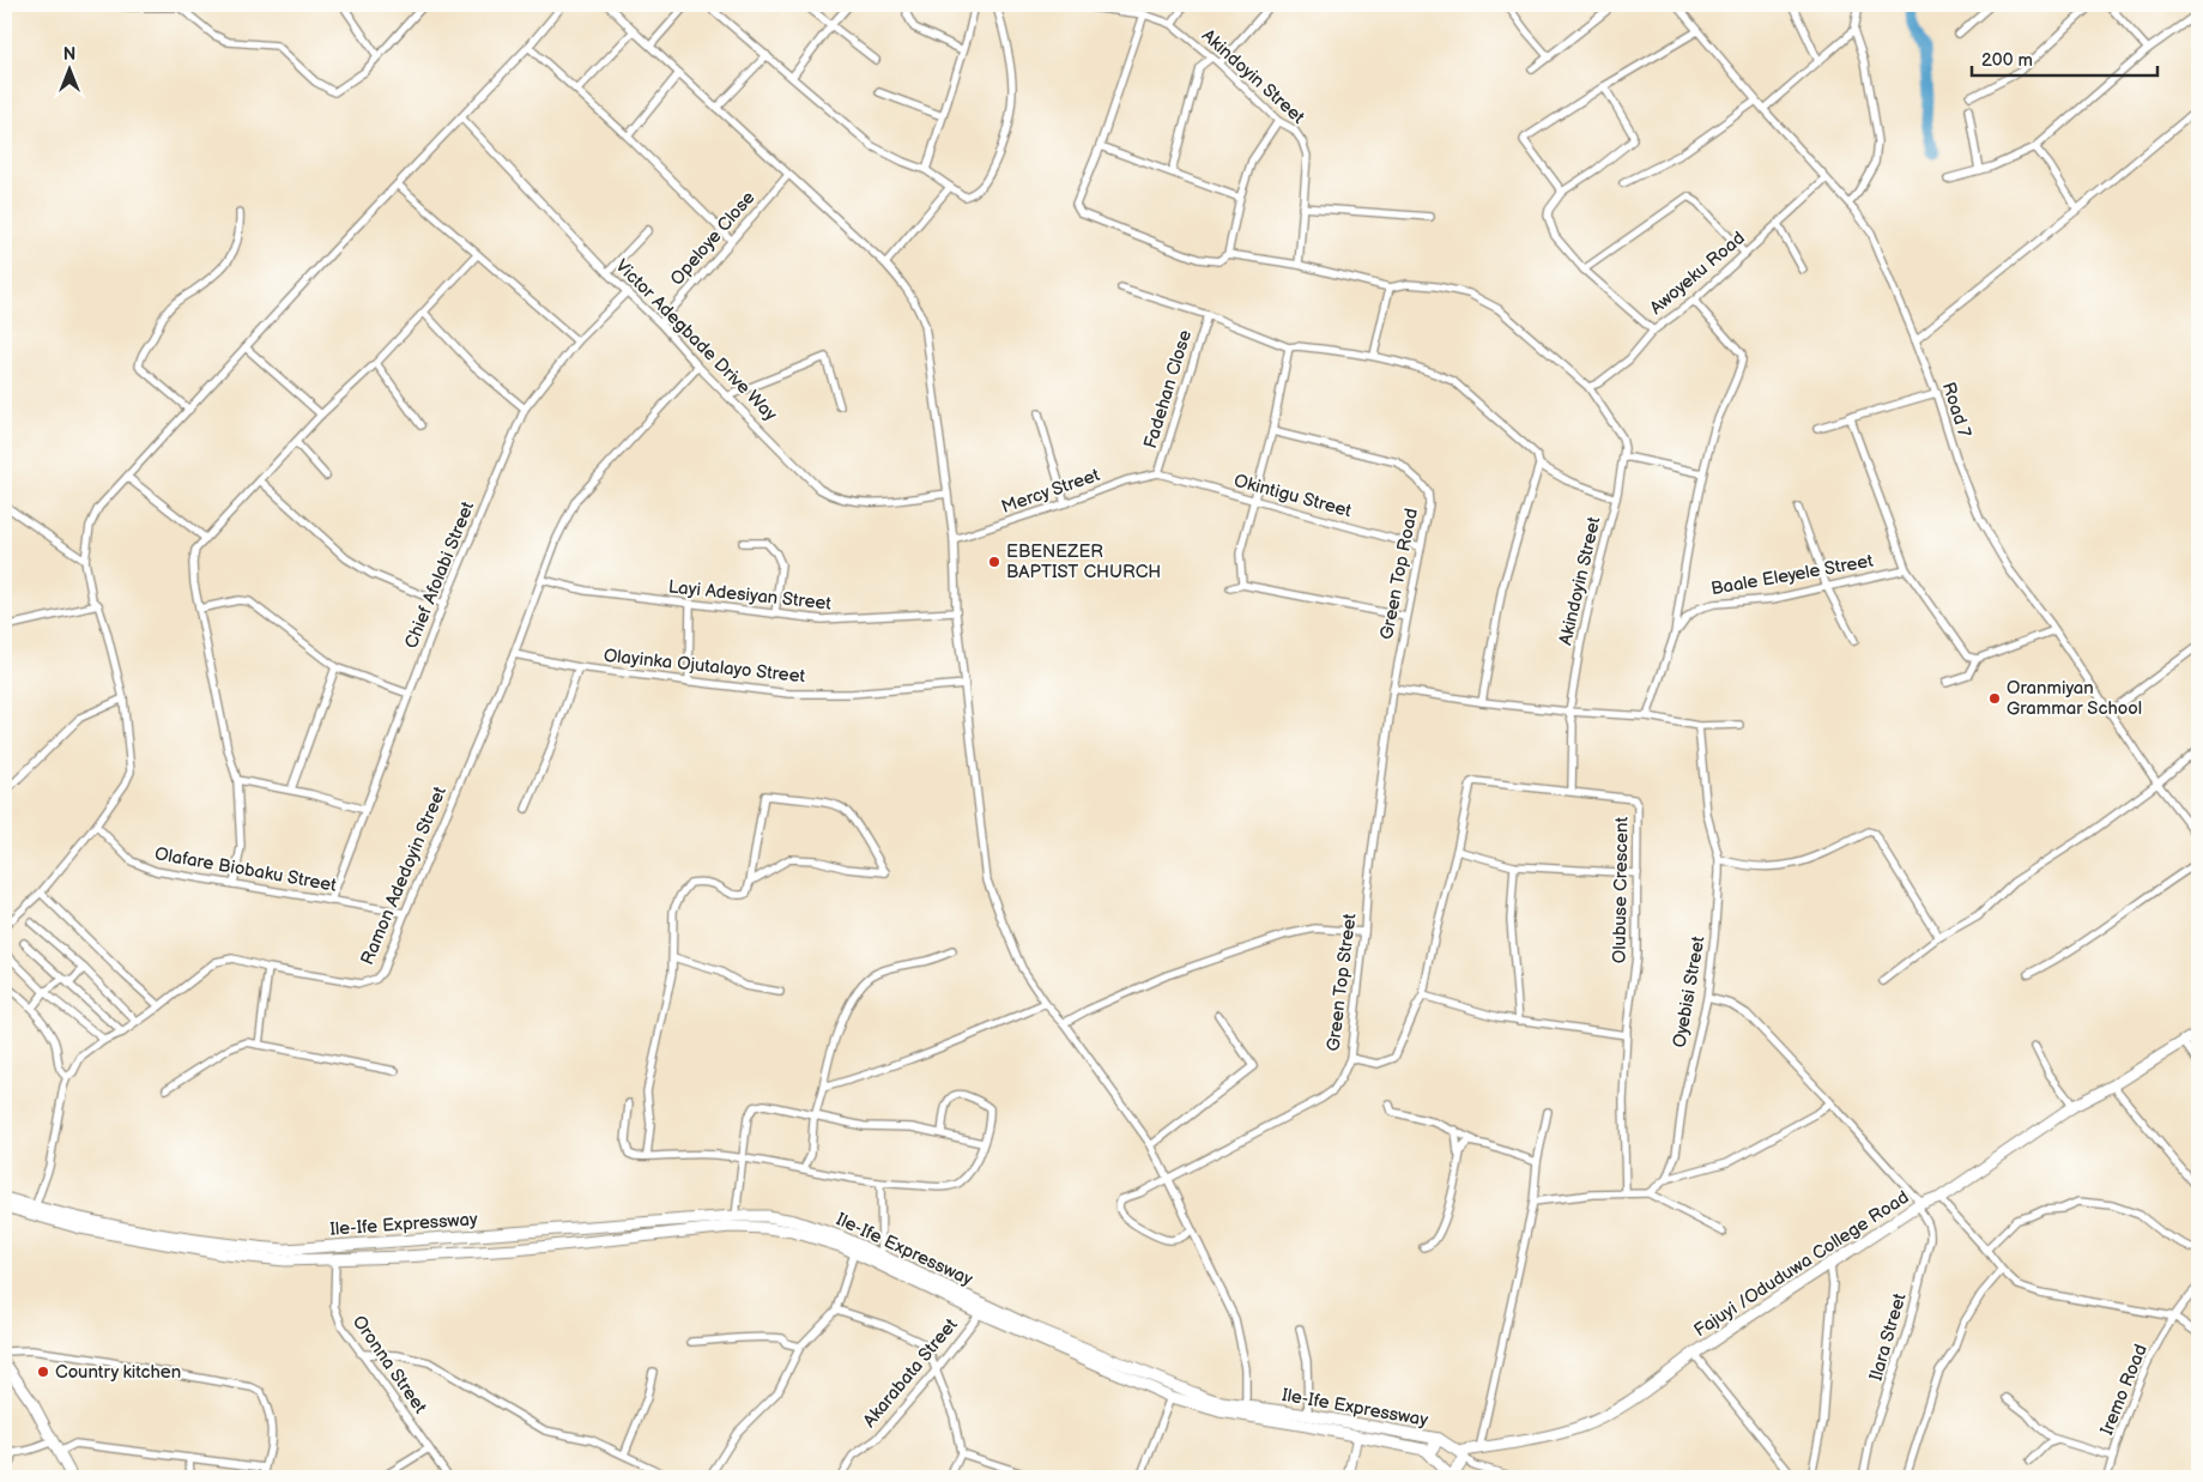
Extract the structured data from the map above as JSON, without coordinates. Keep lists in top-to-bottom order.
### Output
{
  "streets": {
    "main road": ["Ile-Ife Expressway", "Fajuyi /Oduduwa College Road"],
    "street": [
      "Akindoyin Street",
      "Opeloye Close",
      "Awoyeku Road",
      "Victor Adegbade Drive Way",
      "Fadehan Close",
      "Road 7",
      "Mercy Street",
      "Okintigu Street",
      "Green Top Road",
      "Chief Afolabi Street",
      "Baale Eleyele Street",
      "Layi Adesiyan Street",
      "Olayinka Ojutalayo Street",
      "Olafare Biobaku Street",
      "Ramon Adedoyin Street",
      "Olubuse Crescent",
      "Green Top Street",
      "Oyebisi Street",
      "Ilara Street",
      "Oronna Street",
      "Akarabata Street",
      "Iremo Road"
    ]
  },
  "crossings": [
    ["Akindoyin Street", "Awoyeku Road"],
    ["Akindoyin Street", "Olubuse Crescent"],
    ["Opeloye Close", "Victor Adegbade Drive Way"],
    ["Awoyeku Road", "Road 7"],
    ["Victor Adegbade Drive Way", "Chief Afolabi Street"],
    ["Victor Adegbade Drive Way", "Ramon Adedoyin Street"],
    ["Fadehan Close", "Mercy Street"],
    ["Fadehan Close", "Okintigu Street"],
    ["Mercy Street", "Okintigu Street"],
    ["Okintigu Street", "Green Top Road"],
    ["Green Top Road", "Green Top Street"],
    ["Chief Afolabi Street", "Olafare Biobaku Street"],
    ["Layi Adesiyan Street", "Ramon Adedoyin Street"],
    ["Olayinka Ojutalayo Street", "Ramon Adedoyin Street"],
    ["Olafare Biobaku Street", "Ramon Adedoyin Street"],
    ["Ramon Adedoyin Street", "Ile-Ife Expressway"],
    ["Olubuse Crescent", "Green Top Street"],
    ["Oyebisi Street", "Ilara Street"],
    ["Ile-Ife Expressway", "Oronna Street"],
    ["Ile-Ife Expressway", "Akarabata Street"],
    ["Fajuyi /Oduduwa College Road", "Ilara Street"]
  ],
  "places": ["EBENEZER BAPTIST CHURCH", "Oranmiyan Grammar School", "Country kitchen"],
  "scale_bar": "200 m",
  "north": "top"
}
